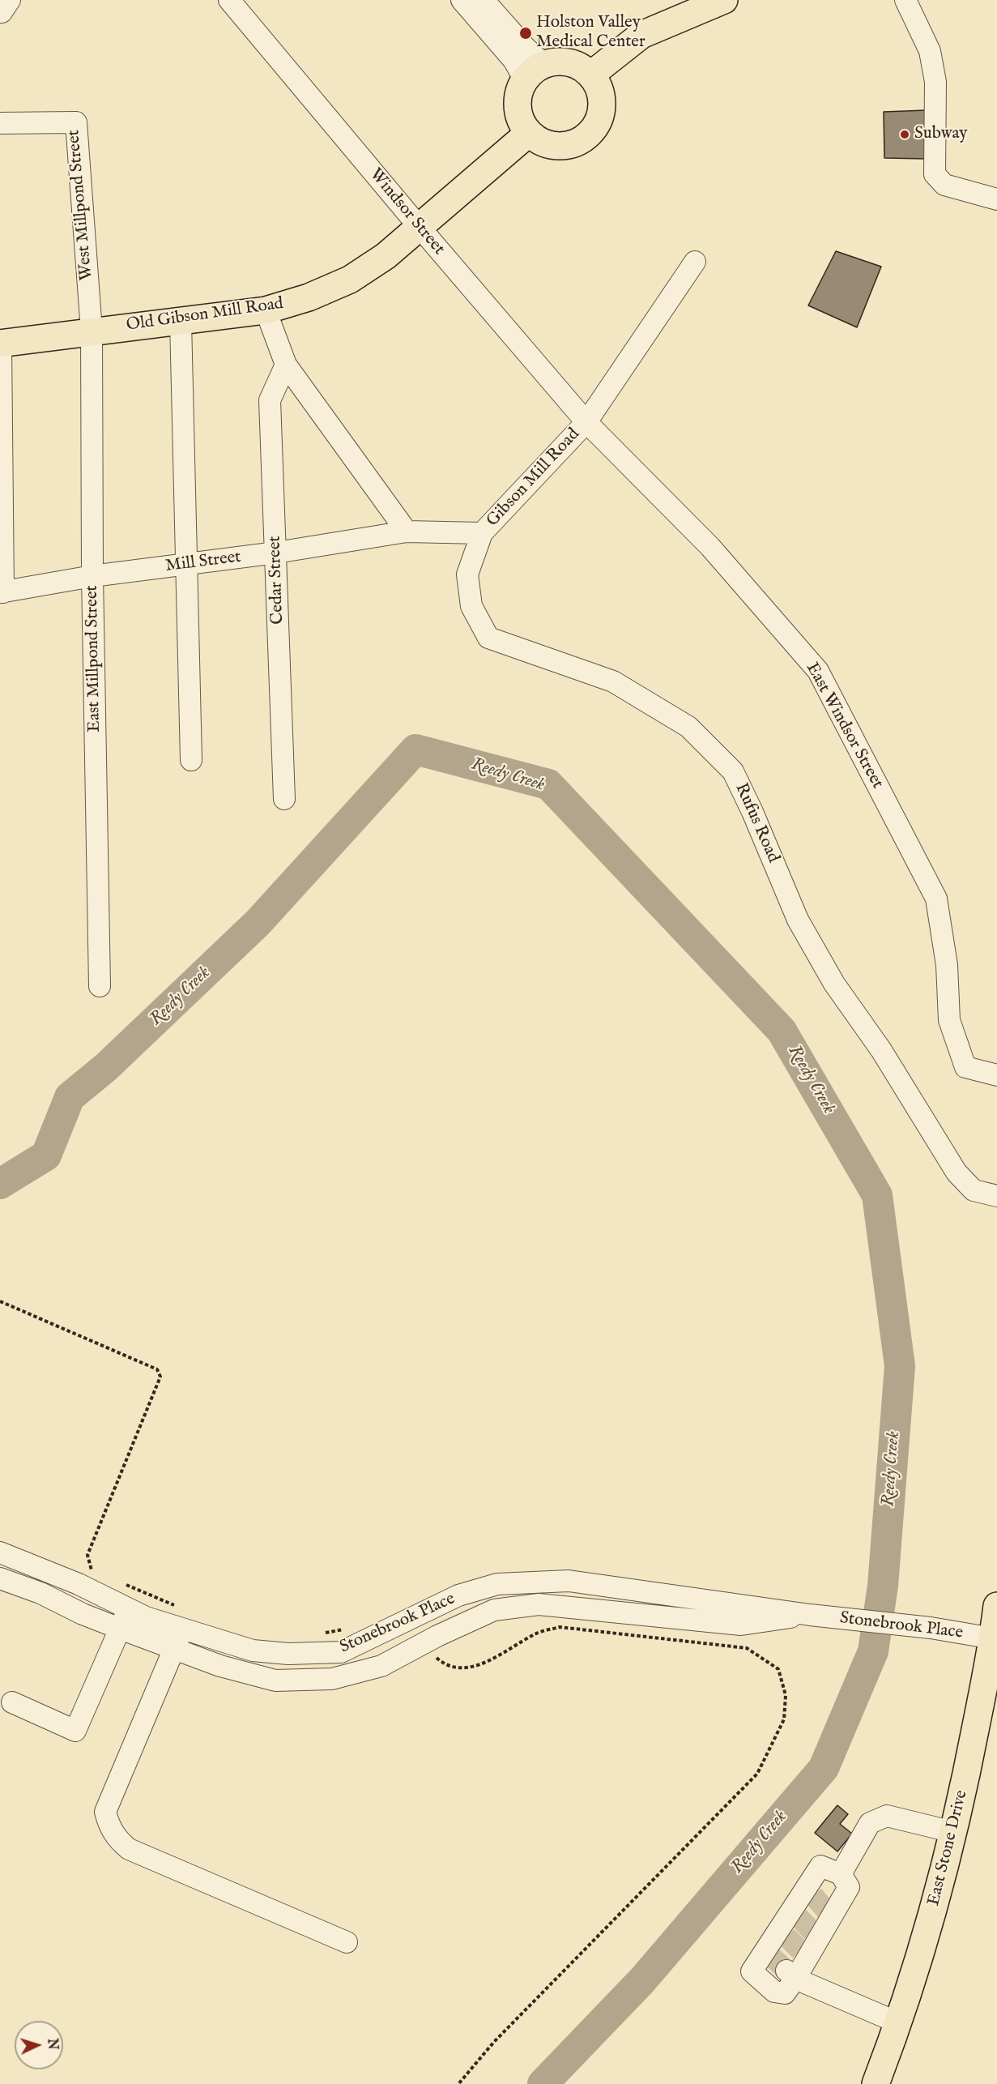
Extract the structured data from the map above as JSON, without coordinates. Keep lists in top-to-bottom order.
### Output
{
  "streets": {
    "main road": ["Old Gibson Mill Road", "East Stone Drive"],
    "street": [
      "West Millpond Street",
      "Windsor Street",
      "Gibson Mill Road",
      "Mill Street",
      "Cedar Street",
      "East Millpond Street",
      "East Windsor Street",
      "Rufus Road",
      "Stonebrook Place"
    ]
  },
  "crossings": [
    ["West Millpond Street", "Old Gibson Mill Road"],
    ["West Millpond Street", "East Millpond Street"],
    ["Windsor Street", "Old Gibson Mill Road"],
    ["Windsor Street", "Gibson Mill Road"],
    ["Windsor Street", "East Windsor Street"],
    ["Old Gibson Mill Road", "East Millpond Street"],
    ["Gibson Mill Road", "Mill Street"],
    ["Gibson Mill Road", "East Windsor Street"],
    ["Gibson Mill Road", "Rufus Road"],
    ["Mill Street", "Cedar Street"],
    ["Mill Street", "East Millpond Street"],
    ["Stonebrook Place", "East Stone Drive"]
  ],
  "water": ["Reedy Creek"],
  "places": ["Holston Valley Medical Center", "Subway"],
  "north": "right"
}
